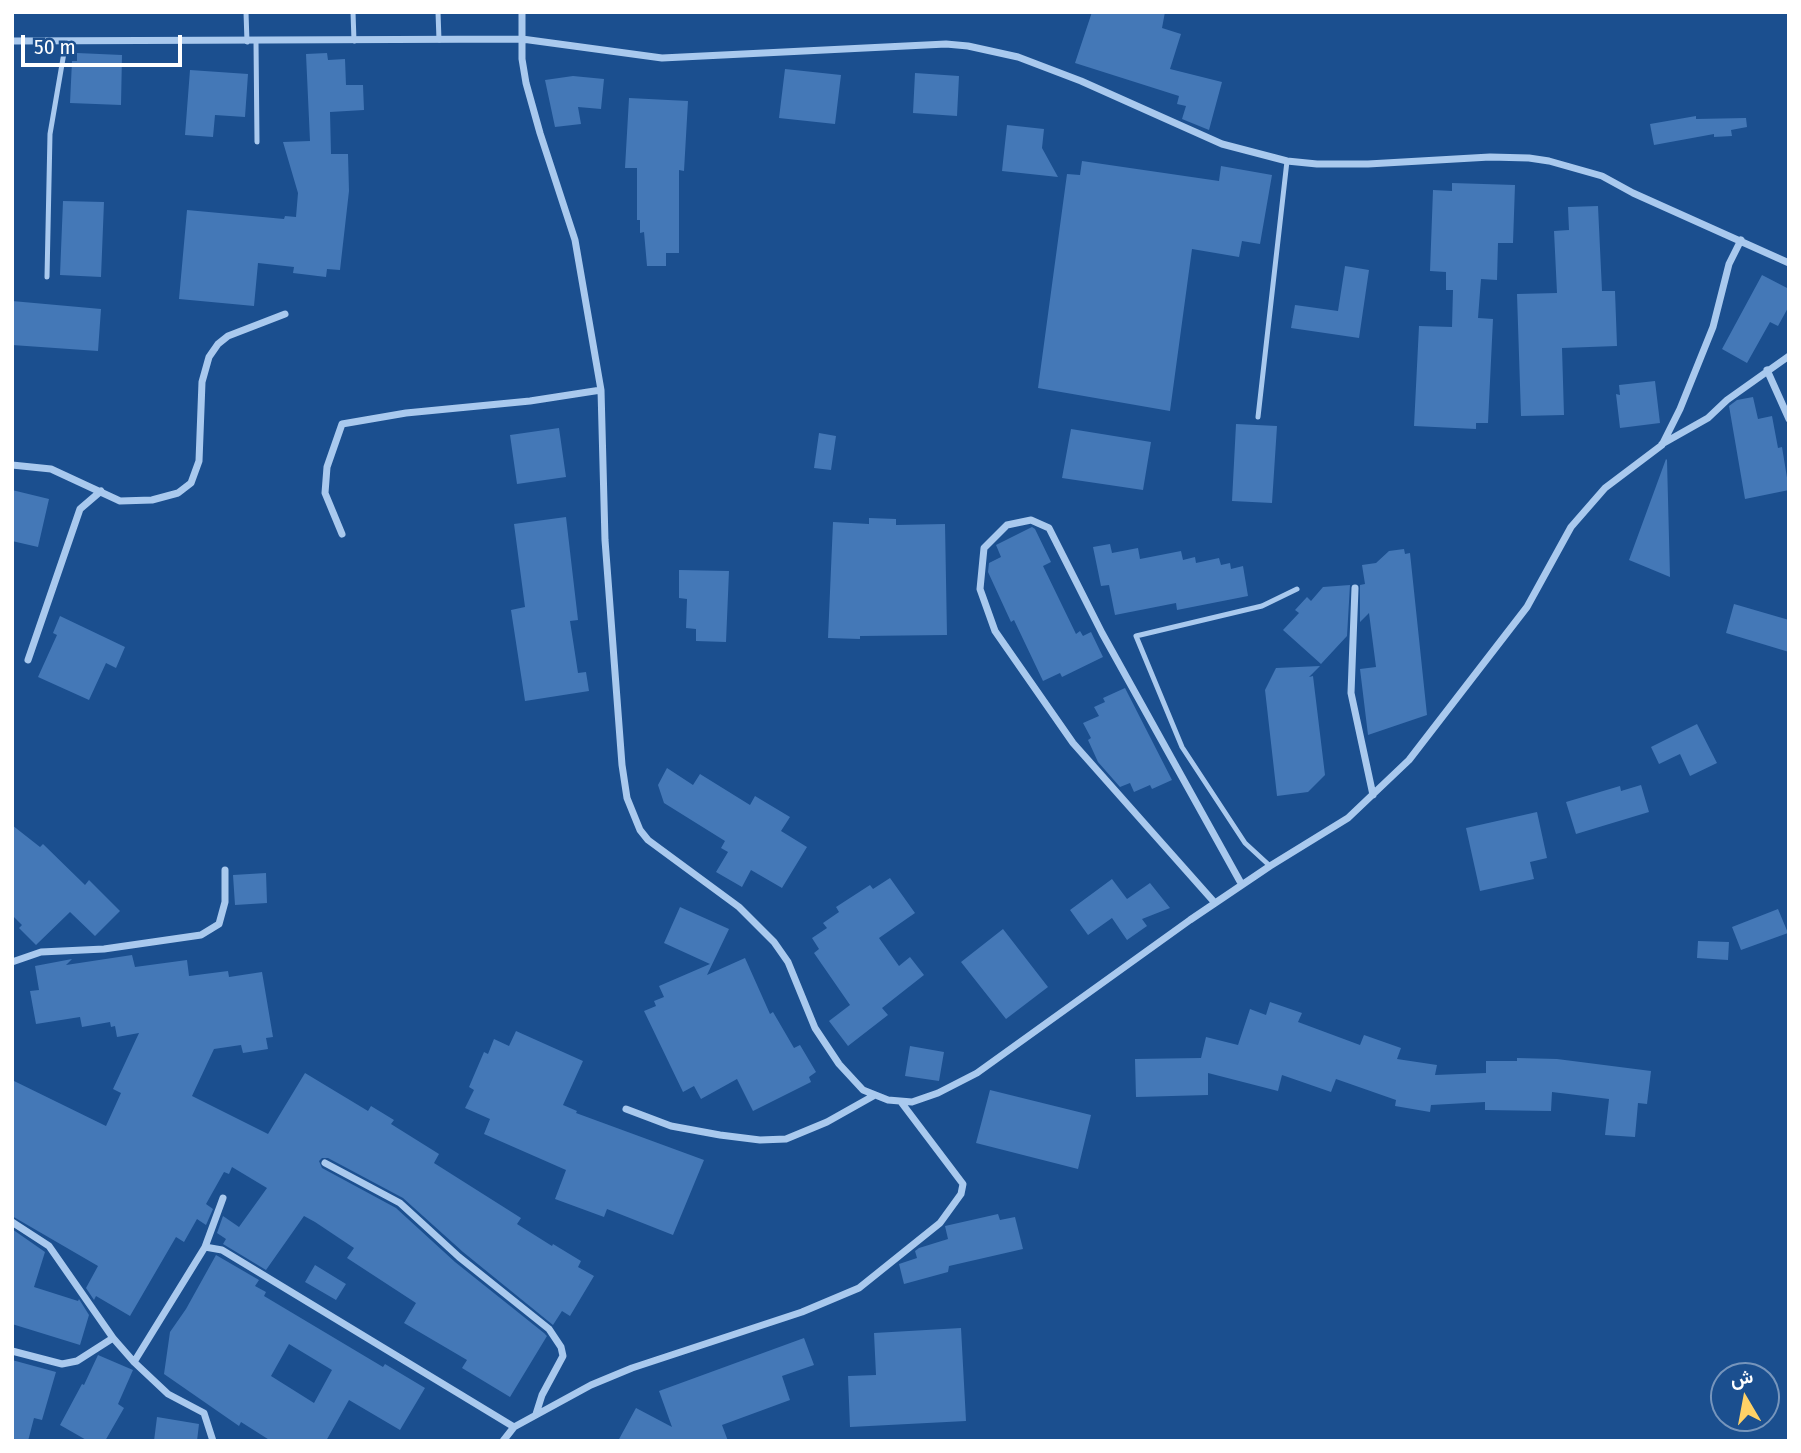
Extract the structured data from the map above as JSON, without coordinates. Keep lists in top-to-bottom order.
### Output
{
  "scale_bar": "50 m",
  "north": "top"
}
